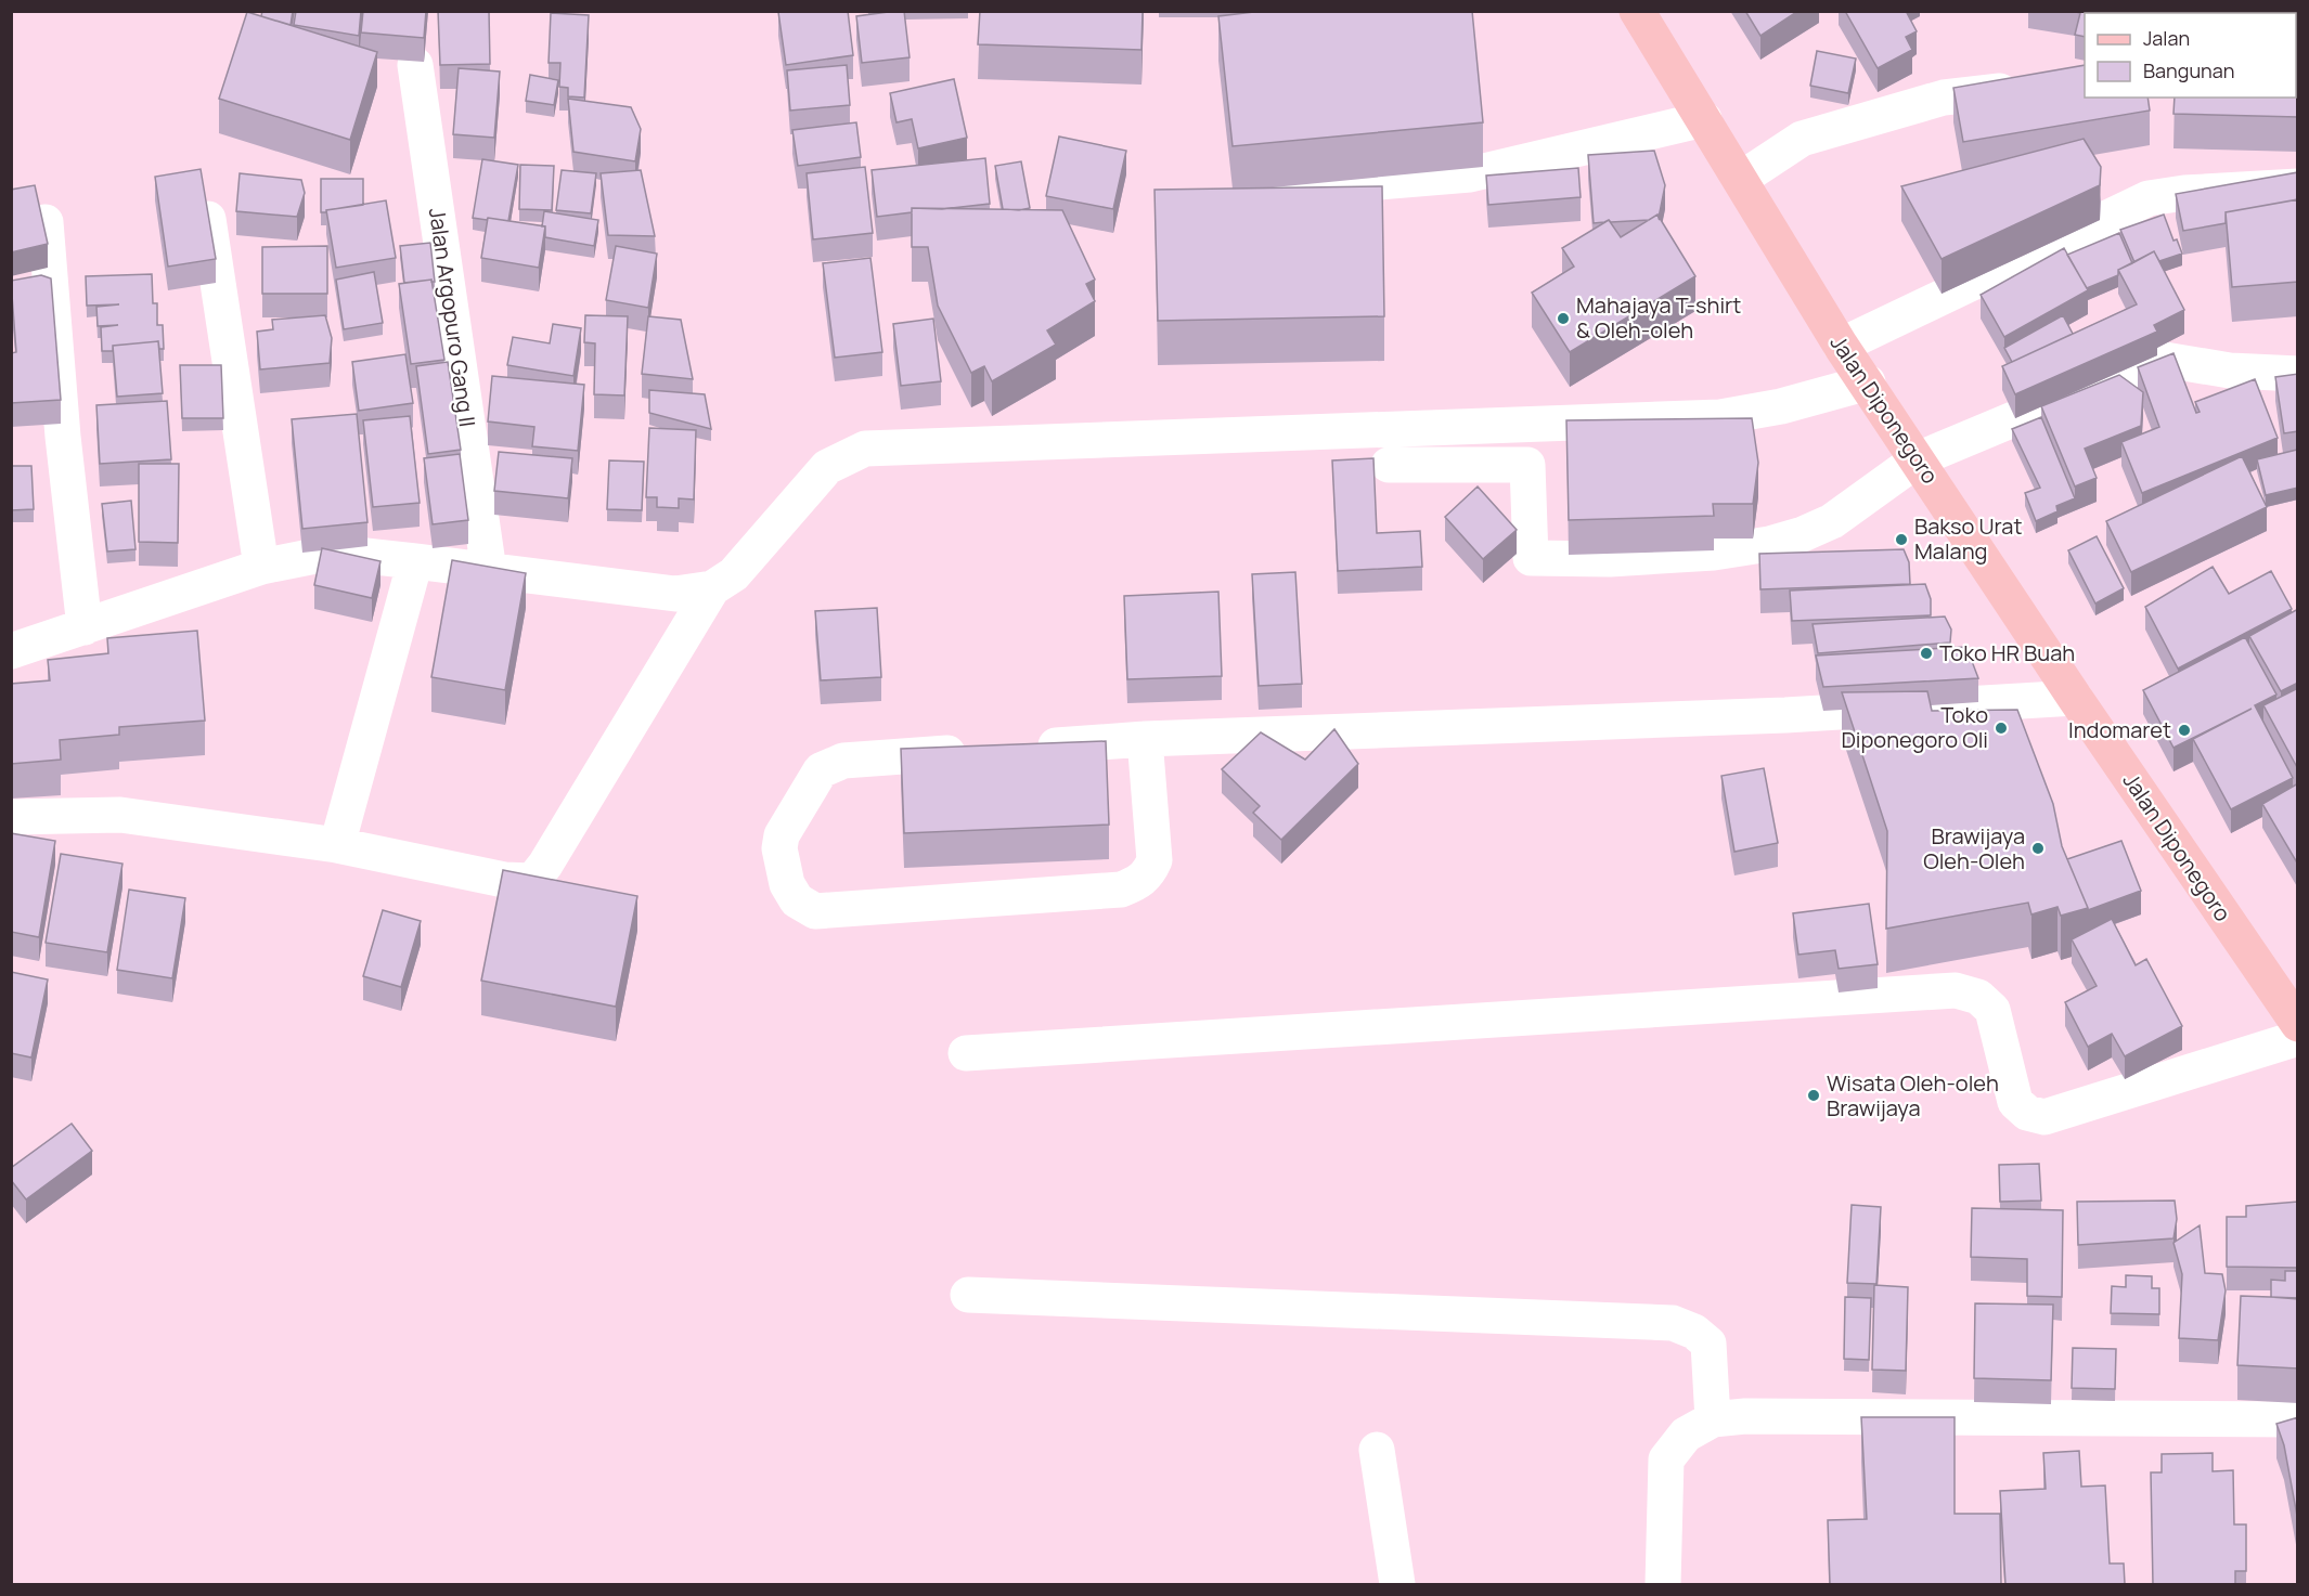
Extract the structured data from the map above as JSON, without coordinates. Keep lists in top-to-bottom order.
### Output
{
  "streets": {
    "main road": ["Jalan Diponegoro"],
    "street": ["Jalan Argopuro Gang II"]
  },
  "places": [
    "Mahajaya T-shirt & Oleh-oleh",
    "Bakso Urat Malang",
    "Toko HR Buah",
    "Toko Diponegoro Oli",
    "Indomaret",
    "Brawijaya Oleh-Oleh",
    "Wisata Oleh-oleh Brawijaya"
  ],
  "legend": ["Jalan", "Bangunan"]
}
